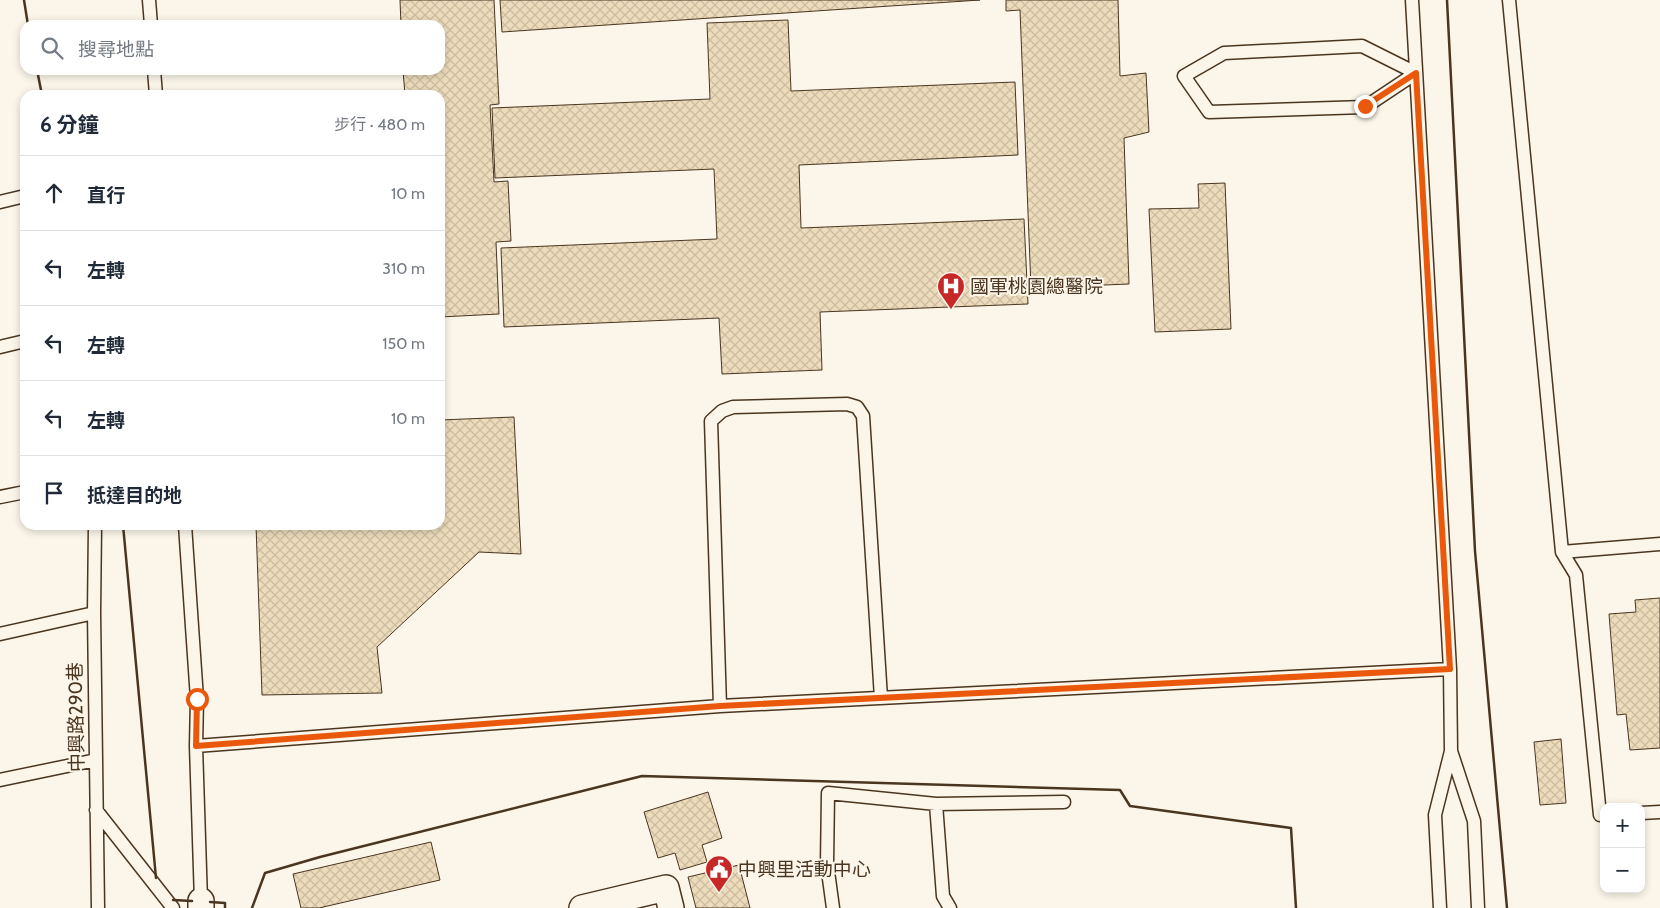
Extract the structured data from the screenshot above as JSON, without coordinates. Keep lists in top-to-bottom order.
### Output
{
  "streets": {
    "lane": ["中興路290巷"]
  },
  "places": {
    "hospital": ["國軍桃園總醫院"],
    "public building": ["中興里活動中心"]
  },
  "page": {
    "search": "搜尋地點",
    "heading": ["6 分鐘", "步行 · 480 m"],
    "list": [
      ["直行", "10 m"],
      ["左轉", "310 m"],
      ["左轉", "150 m"],
      ["左轉", "10 m"],
      "抵達目的地"
    ],
    "map_buttons": ["+", "−"]
  }
}
